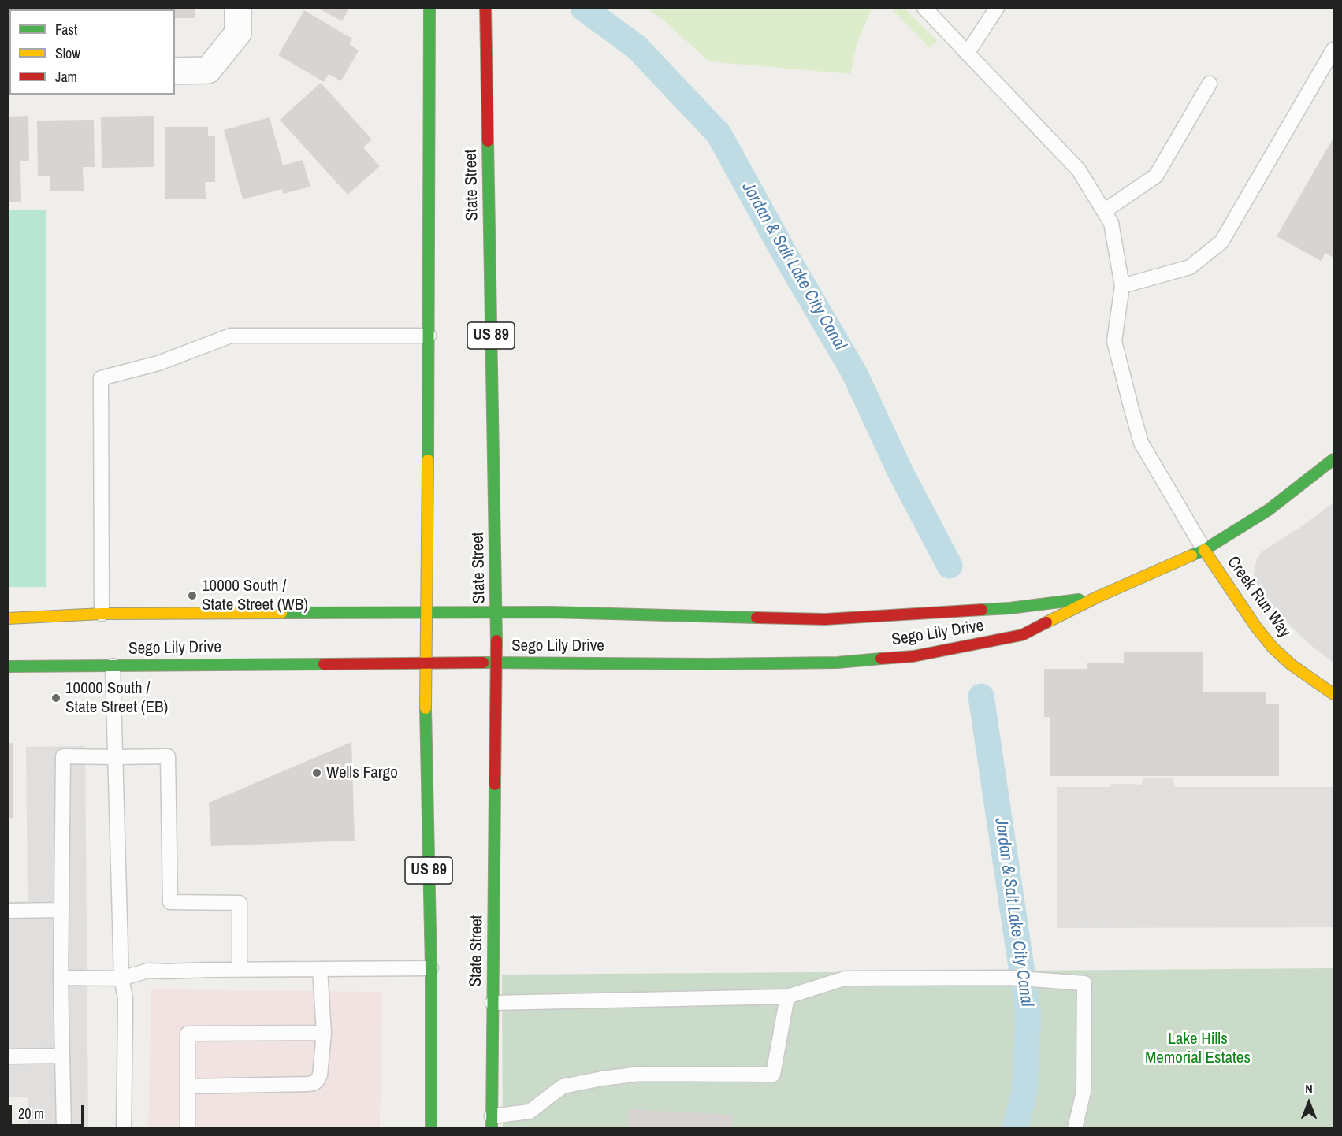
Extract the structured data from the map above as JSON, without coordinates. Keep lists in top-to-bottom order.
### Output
{
  "streets": {
    "main road": [
      "State Street",
      "US 89",
      "Creek Run Way",
      "Sego Lily Drive"
    ]
  },
  "crossings": [
    ["State Street", "Sego Lily Drive"],
    ["US 89", "Sego Lily Drive"],
    ["Creek Run Way", "Sego Lily Drive"]
  ],
  "water": ["Jordan & Salt Lake City Canal"],
  "parks": ["Lake Hills Memorial Estates"],
  "places": ["10000 South / State Street (WB)", "10000 South / State Street (EB)", "Wells Fargo"],
  "legend": ["Fast", "Slow", "Jam"],
  "scale_bar": "20 m",
  "north": "top"
}
